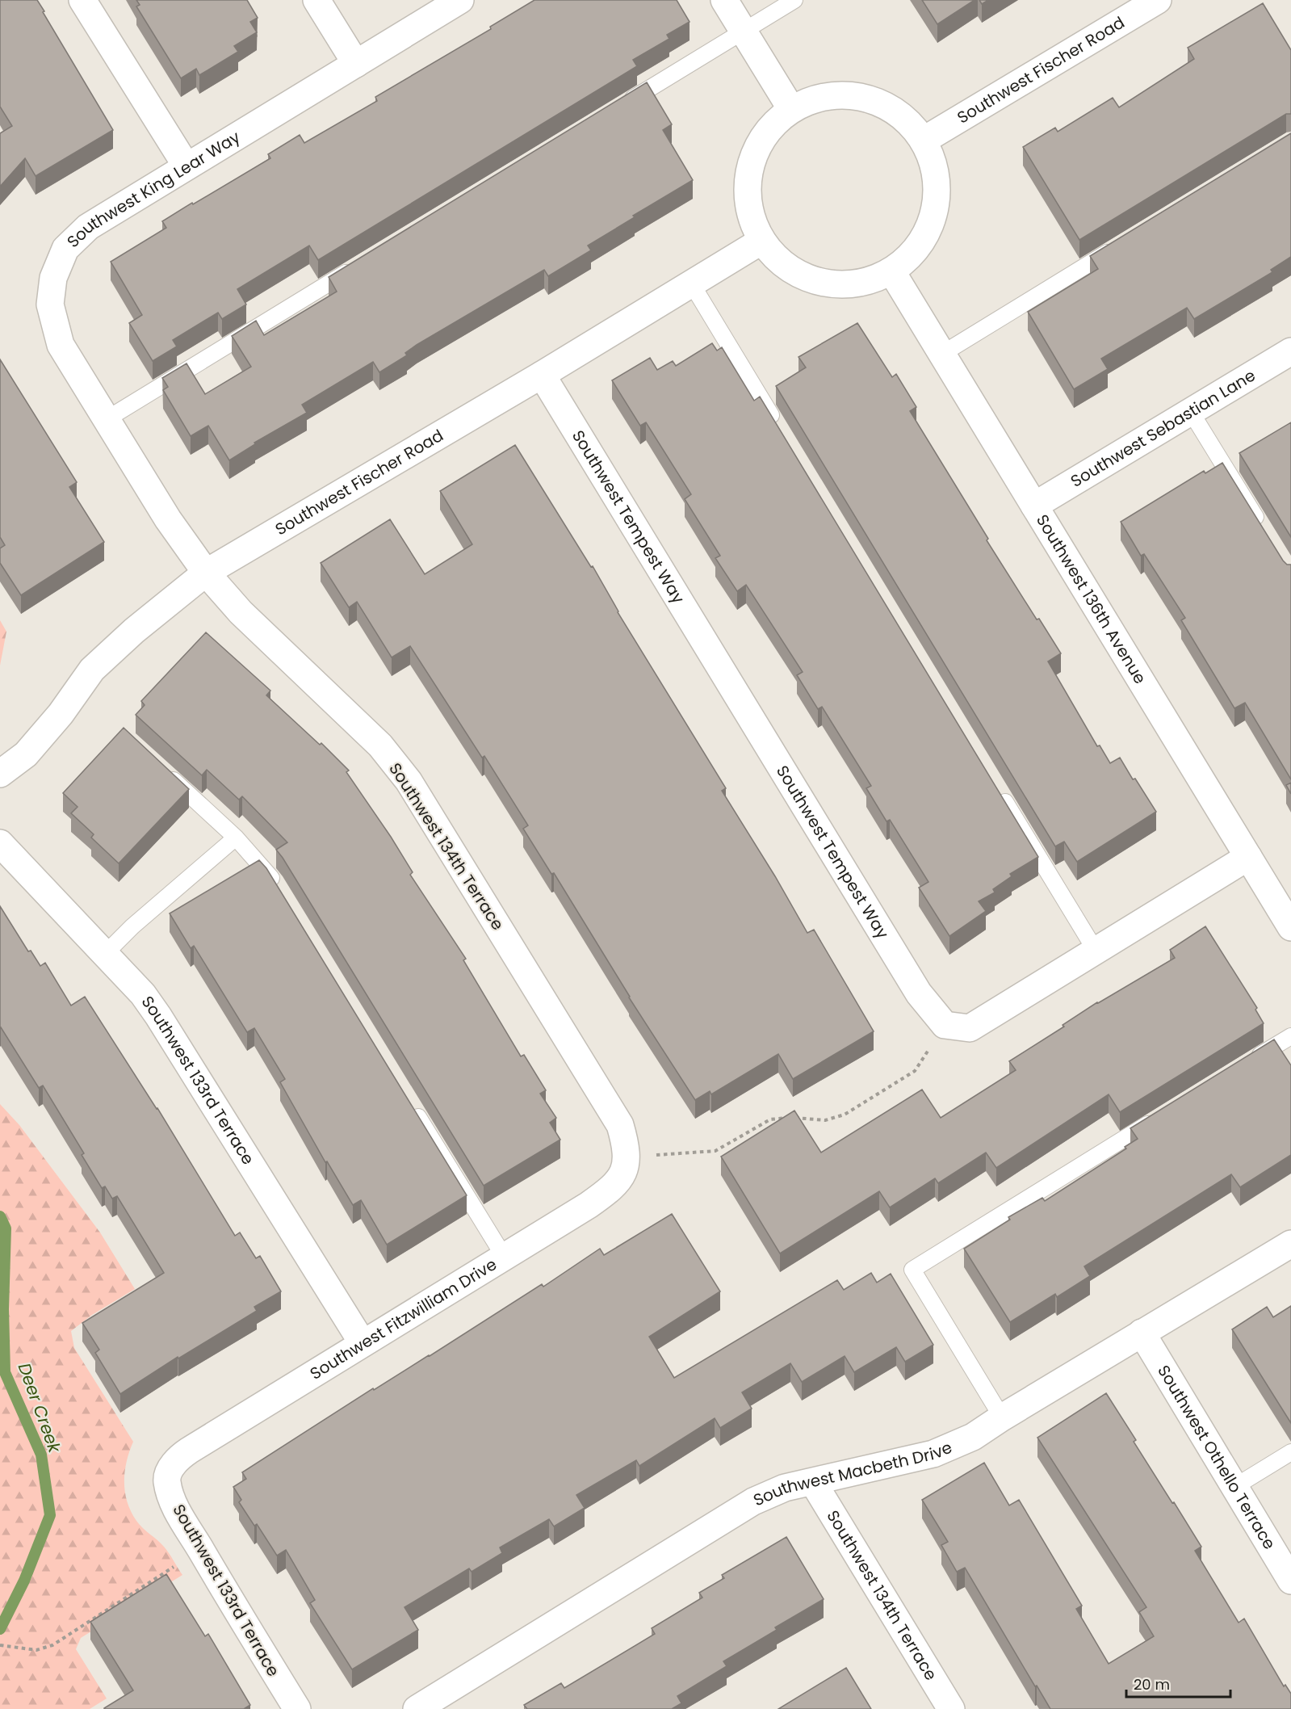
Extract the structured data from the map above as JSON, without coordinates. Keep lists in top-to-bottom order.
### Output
{
  "streets": {
    "street": [
      "Southwest Fischer Road",
      "Southwest King Lear Way",
      "Southwest Sebastian Lane",
      "Southwest Tempest Way",
      "Southwest 136th Avenue",
      "Southwest 134th Terrace",
      "Southwest 133rd Terrace",
      "Southwest Fitzwilliam Drive",
      "Southwest Othello Terrace",
      "Southwest Macbeth Drive"
    ]
  },
  "crossings": [
    ["Southwest Fischer Road", "Southwest King Lear Way"],
    ["Southwest Fischer Road", "Southwest Tempest Way"],
    ["Southwest Fischer Road", "Southwest 134th Terrace"],
    ["Southwest King Lear Way", "Southwest 134th Terrace"],
    ["Southwest Sebastian Lane", "Southwest 136th Avenue"],
    ["Southwest 134th Terrace", "Southwest Fitzwilliam Drive"],
    ["Southwest 134th Terrace", "Southwest Macbeth Drive"],
    ["Southwest 133rd Terrace", "Southwest Fitzwilliam Drive"],
    ["Southwest Othello Terrace", "Southwest Macbeth Drive"]
  ],
  "water": ["Deer Creek"],
  "scale_bar": "20 m"
}
